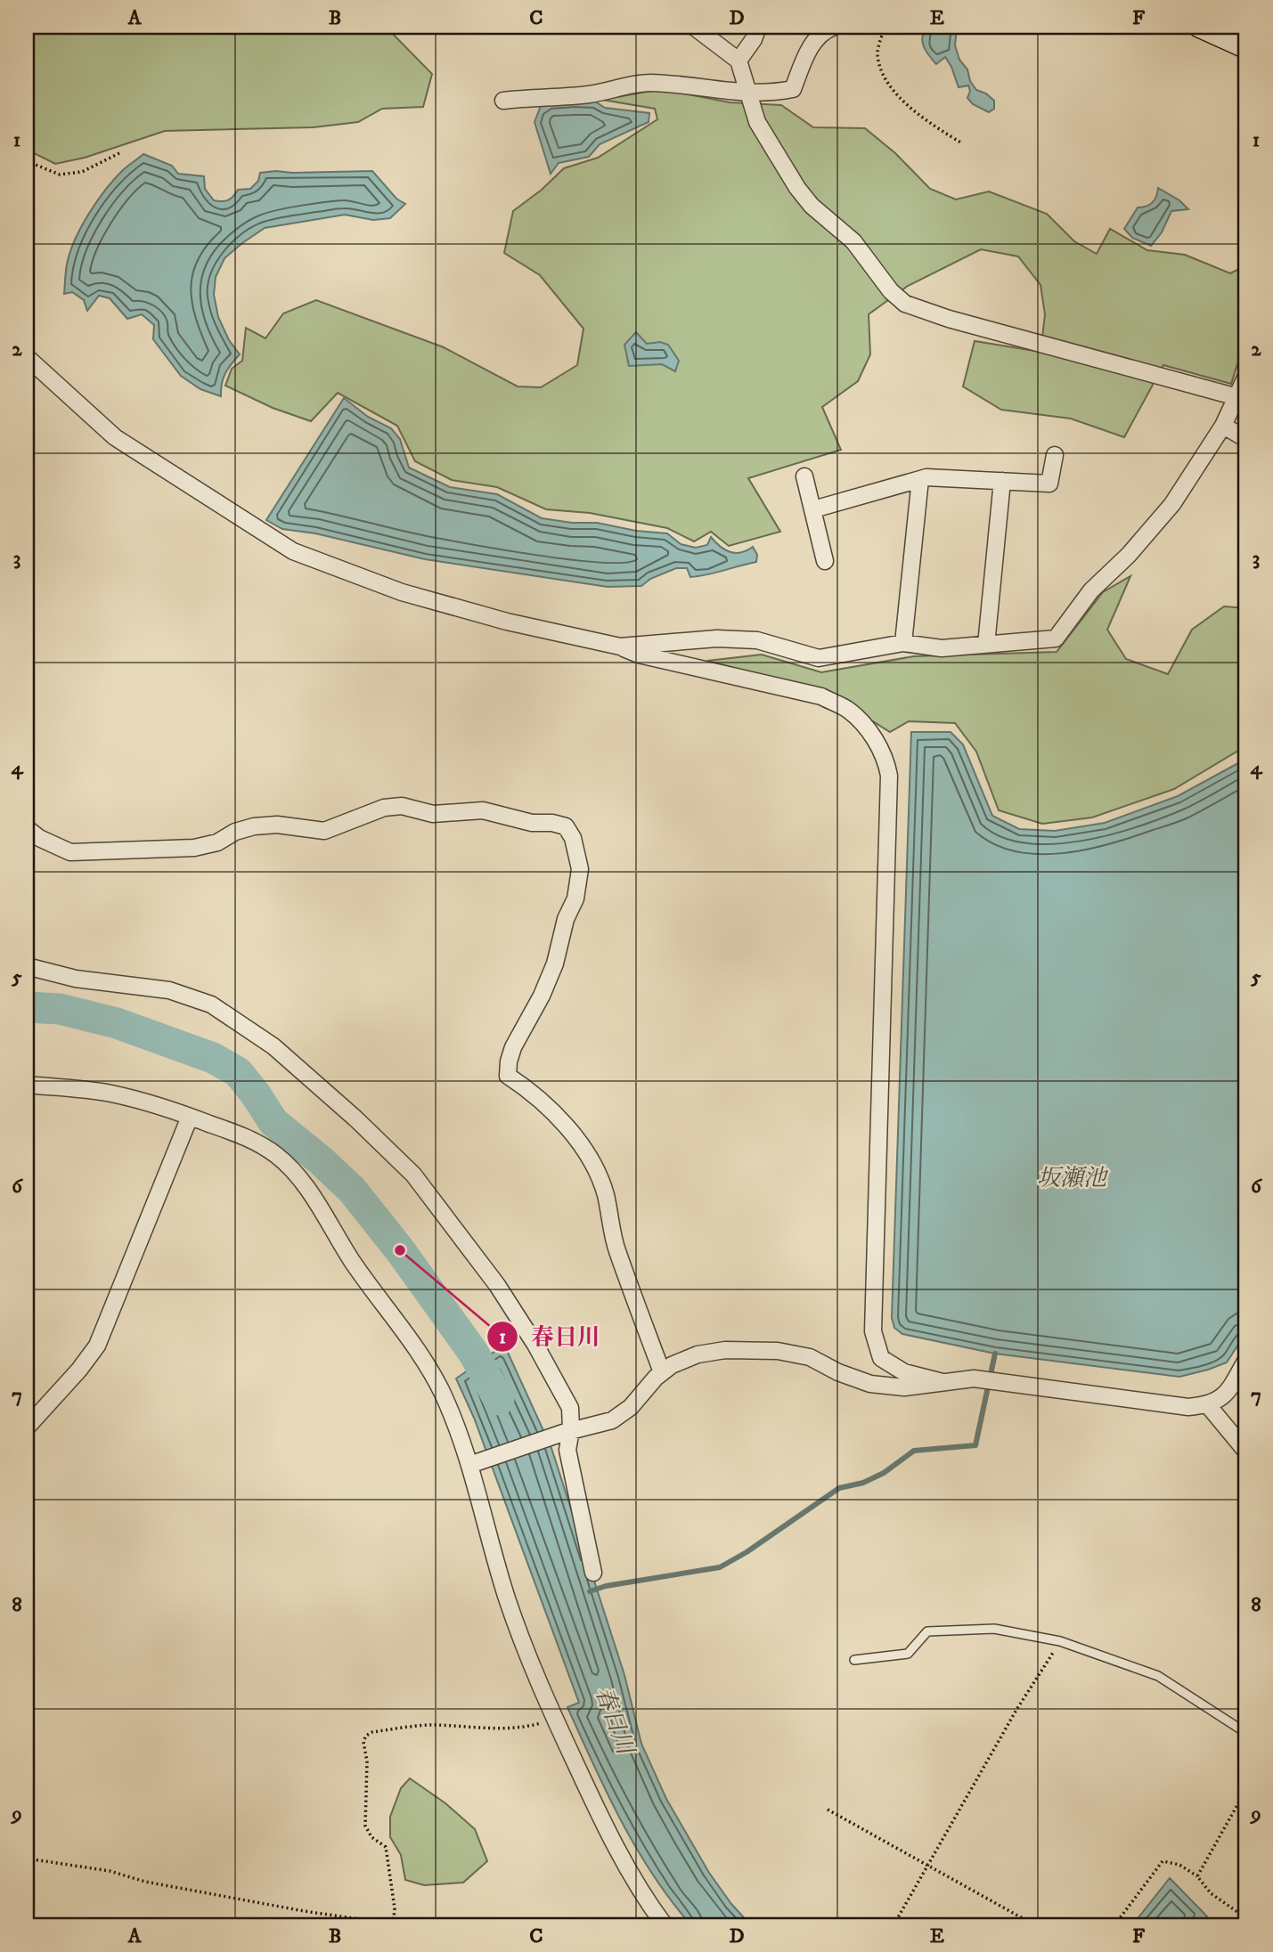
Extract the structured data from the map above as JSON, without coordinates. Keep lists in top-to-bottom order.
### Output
{
  "water": ["坂瀬池", "春日川"],
  "places": ["春日川"],
  "grid": {
    "columns": [
      "A",
      "B",
      "C",
      "D",
      "E",
      "F"
    ],
    "rows": [
      "1",
      "2",
      "3",
      "4",
      "5",
      "6",
      "7",
      "8",
      "9"
    ]
  }
}
